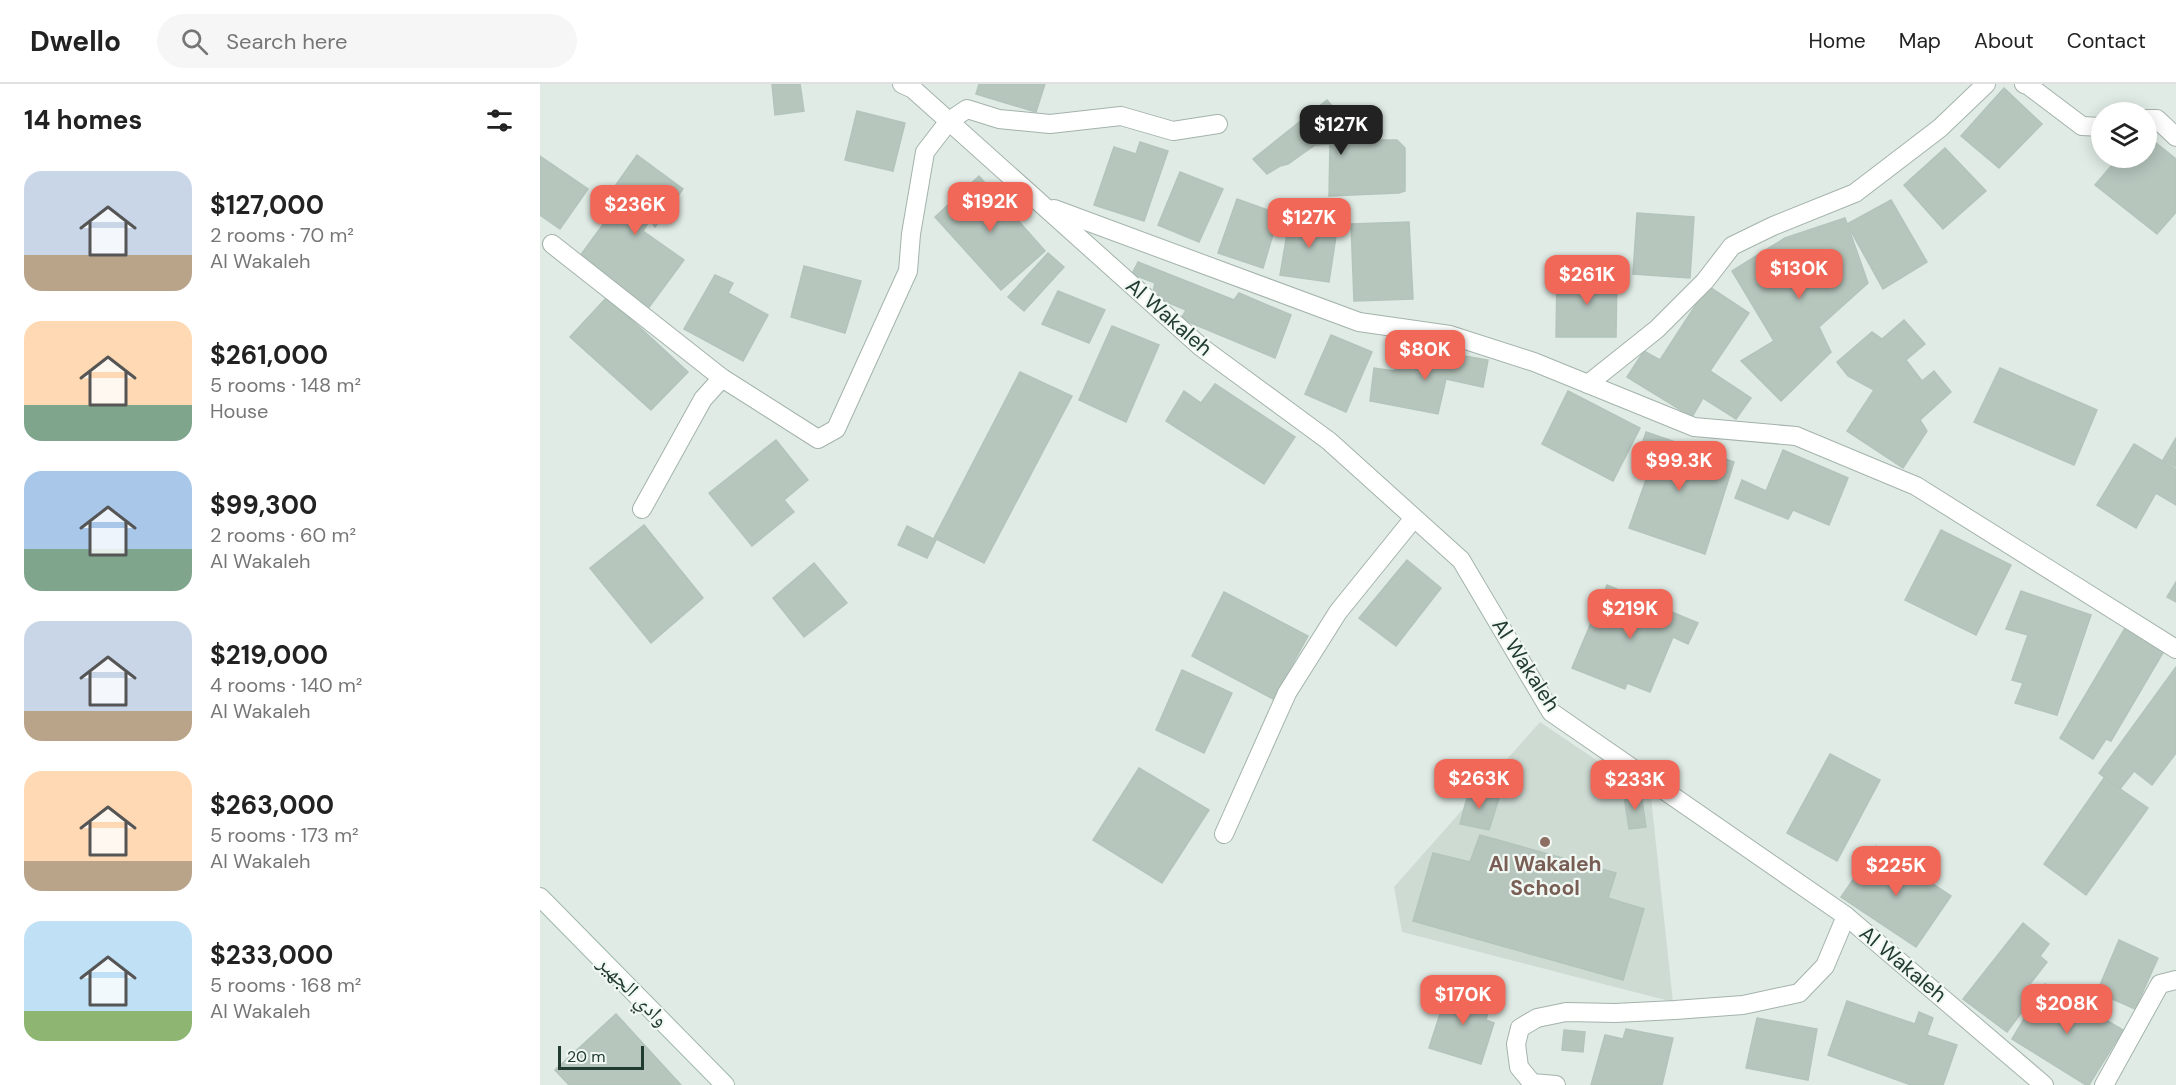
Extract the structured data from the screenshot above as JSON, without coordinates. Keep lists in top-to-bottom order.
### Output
{
  "streets": {
    "street": ["Al Wakaleh", "وادي الجهير"]
  },
  "places": ["Al Wakaleh School"],
  "scale_bar": "20 m",
  "page": {
    "header": "Dwello",
    "search": "Search here",
    "nav": [
      "Home",
      "Map",
      "About",
      "Contact"
    ],
    "heading": "14 homes",
    "price": [
      "$127K",
      "$192K",
      "$236K",
      "$127K",
      "$130K",
      "$261K",
      "$80K",
      "$99.3K",
      "$219K",
      "$263K",
      "$233K",
      "$225K",
      "$170K",
      "$208K"
    ],
    "list": [
      {
        "name": "$127,000",
        "note": "2 rooms · 70 m² · Al Wakaleh"
      },
      {
        "name": "$261,000",
        "note": "5 rooms · 148 m² · House"
      },
      {
        "name": "$99,300",
        "note": "2 rooms · 60 m² · Al Wakaleh"
      },
      {
        "name": "$219,000",
        "note": "4 rooms · 140 m² · Al Wakaleh"
      },
      {
        "name": "$263,000",
        "note": "5 rooms · 173 m² · Al Wakaleh"
      },
      {
        "name": "$233,000",
        "note": "5 rooms · 168 m² · Al Wakaleh"
      }
    ],
    "scale": "20 m"
  }
}
